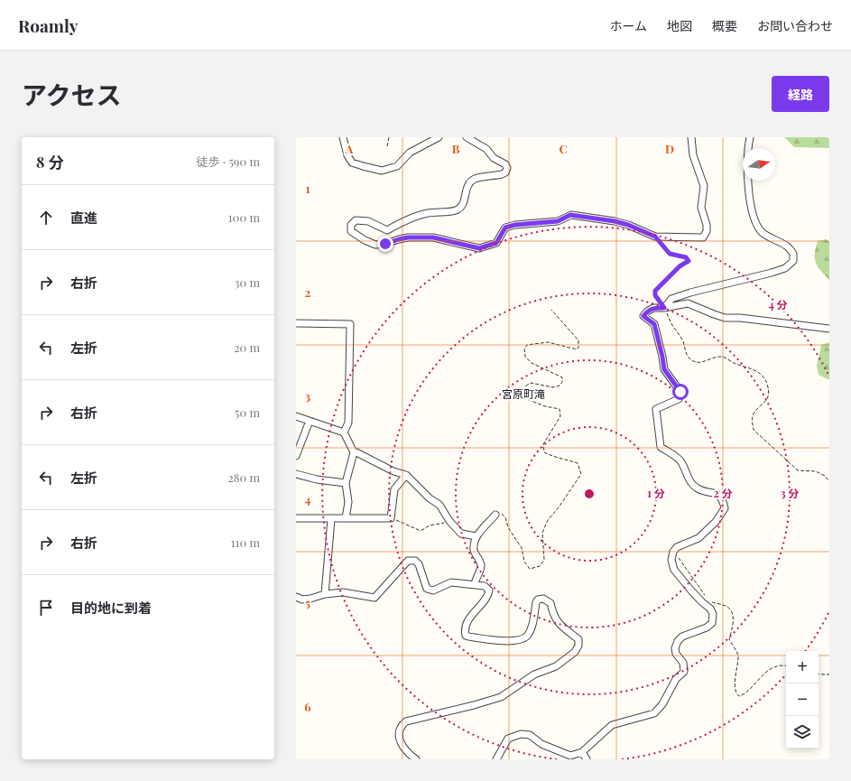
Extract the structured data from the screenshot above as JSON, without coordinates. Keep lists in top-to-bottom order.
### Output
{
  "districts": ["宮原町滝"],
  "north": "right",
  "page": {
    "header": "Roamly",
    "nav": [
      "ホーム",
      "地図",
      "概要",
      "お問い合わせ"
    ],
    "title": "アクセス",
    "buttons": "経路",
    "heading": ["8 分", "徒歩 · 590 m"],
    "list": [
      ["直進", "100 m"],
      ["右折", "30 m"],
      ["左折", "20 m"],
      ["右折", "50 m"],
      ["左折", "280 m"],
      ["右折", "110 m"],
      "目的地に到着"
    ],
    "map_buttons": ["+", "−"]
  },
  "grid": {
    "columns": [
      "A",
      "B",
      "C",
      "D"
    ],
    "rows": [
      "1",
      "2",
      "3",
      "4",
      "5",
      "6"
    ]
  },
  "rings": [
    "4 分",
    "1 分",
    "2 分",
    "3 分"
  ]
}
